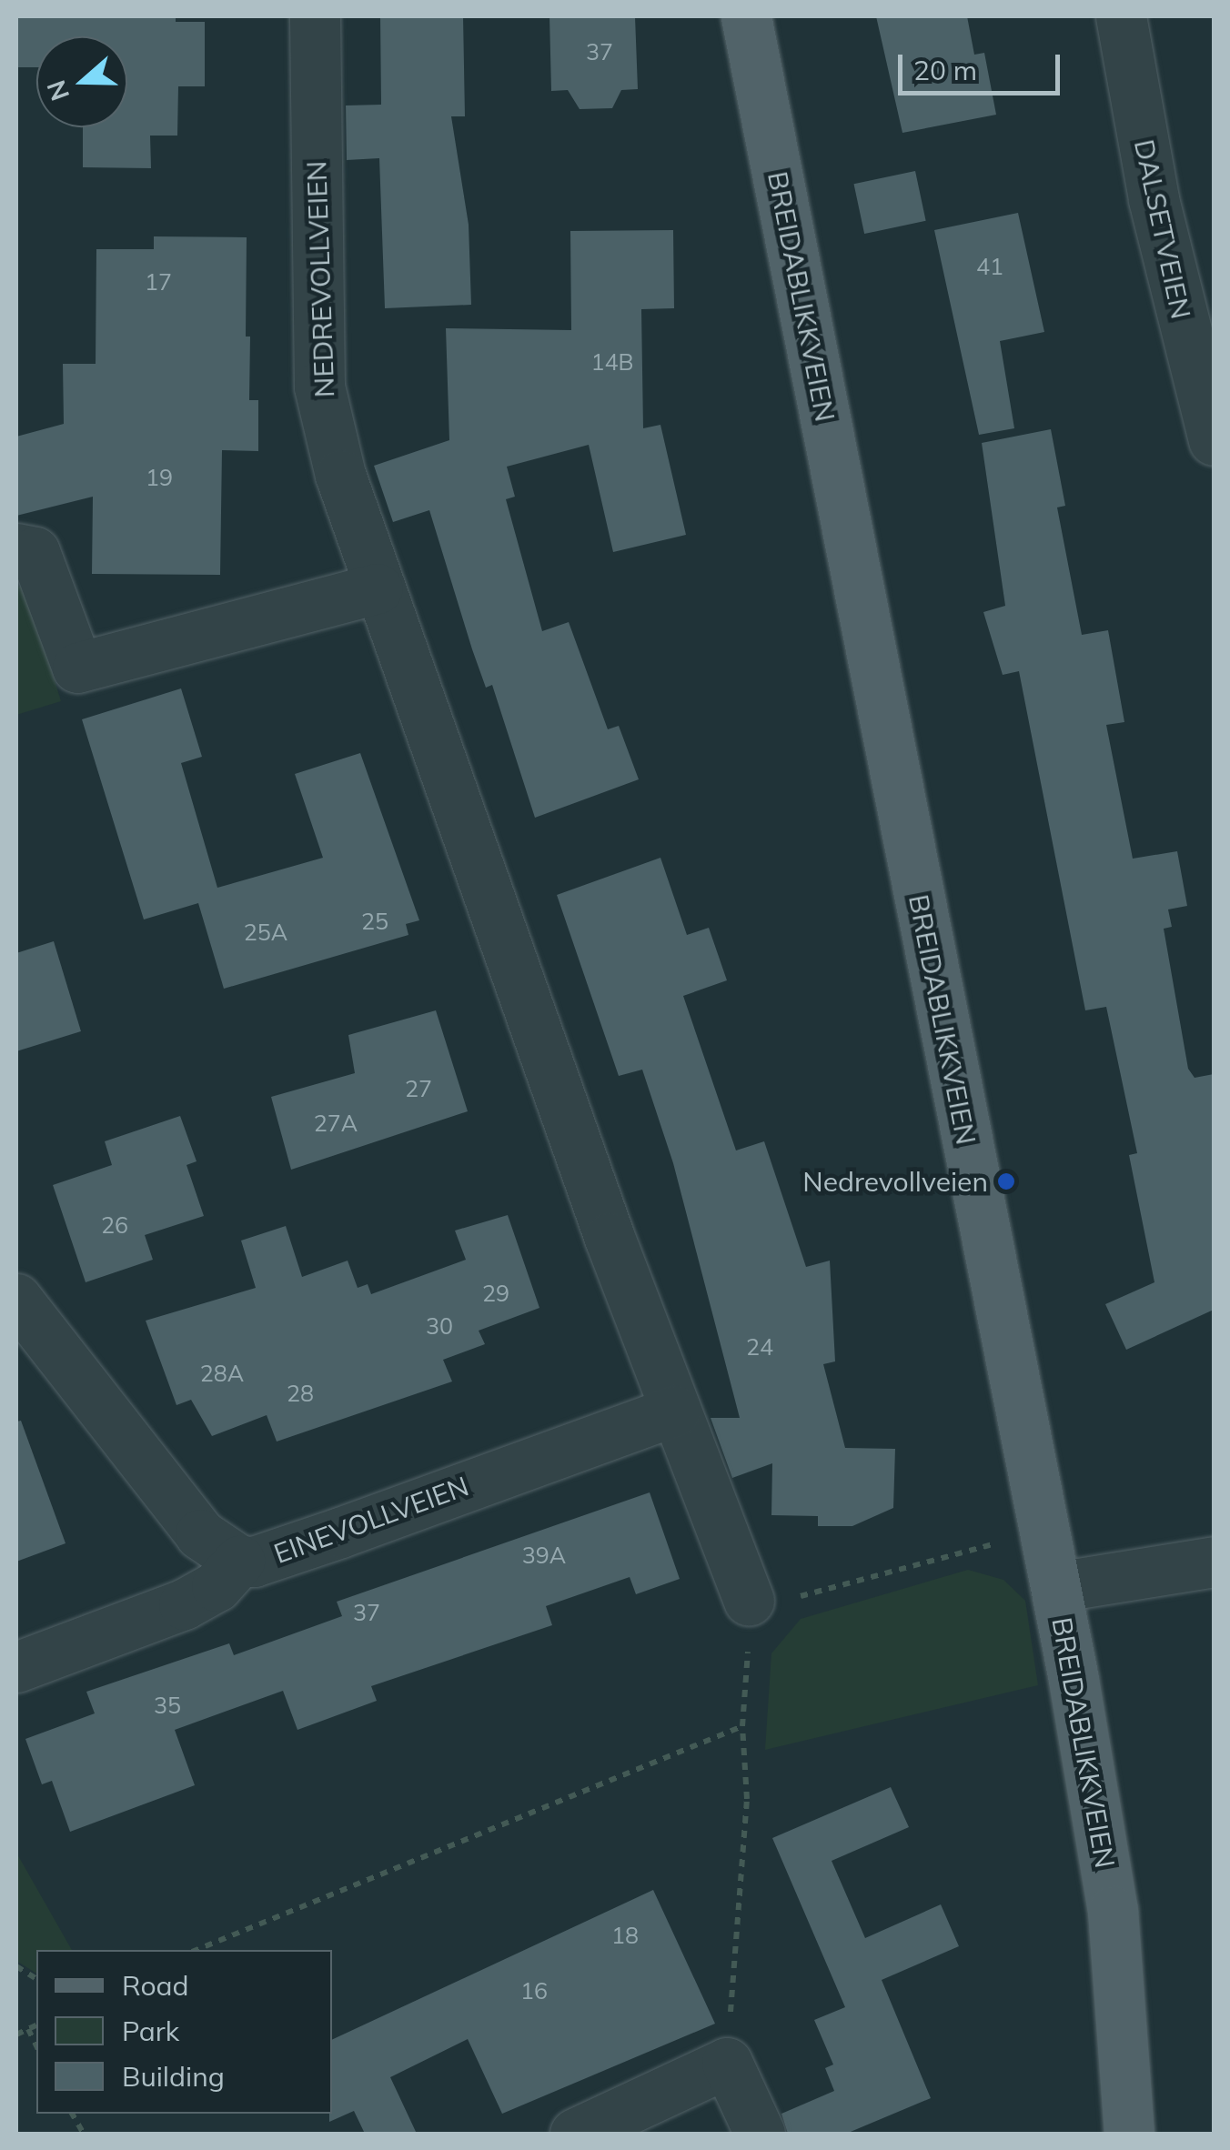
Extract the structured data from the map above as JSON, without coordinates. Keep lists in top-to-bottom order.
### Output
{
  "streets": {
    "main road": ["BREIDABLIKKVEIEN"],
    "street": ["DALSETVEIEN", "NEDREVOLLVEIEN", "EINEVOLLVEIEN"]
  },
  "crossings": [
    ["NEDREVOLLVEIEN", "EINEVOLLVEIEN"]
  ],
  "places": ["Nedrevollveien"],
  "house_numbers": [
    "37",
    "41",
    "17",
    "14B",
    "19",
    "25",
    "25A",
    "27",
    "27A",
    "26",
    "29",
    "30",
    "24",
    "28A",
    "28",
    "39A",
    "37",
    "35",
    "18",
    "16"
  ],
  "legend": ["Road", "Park", "Building"],
  "scale_bar": "20 m",
  "north": "left"
}
